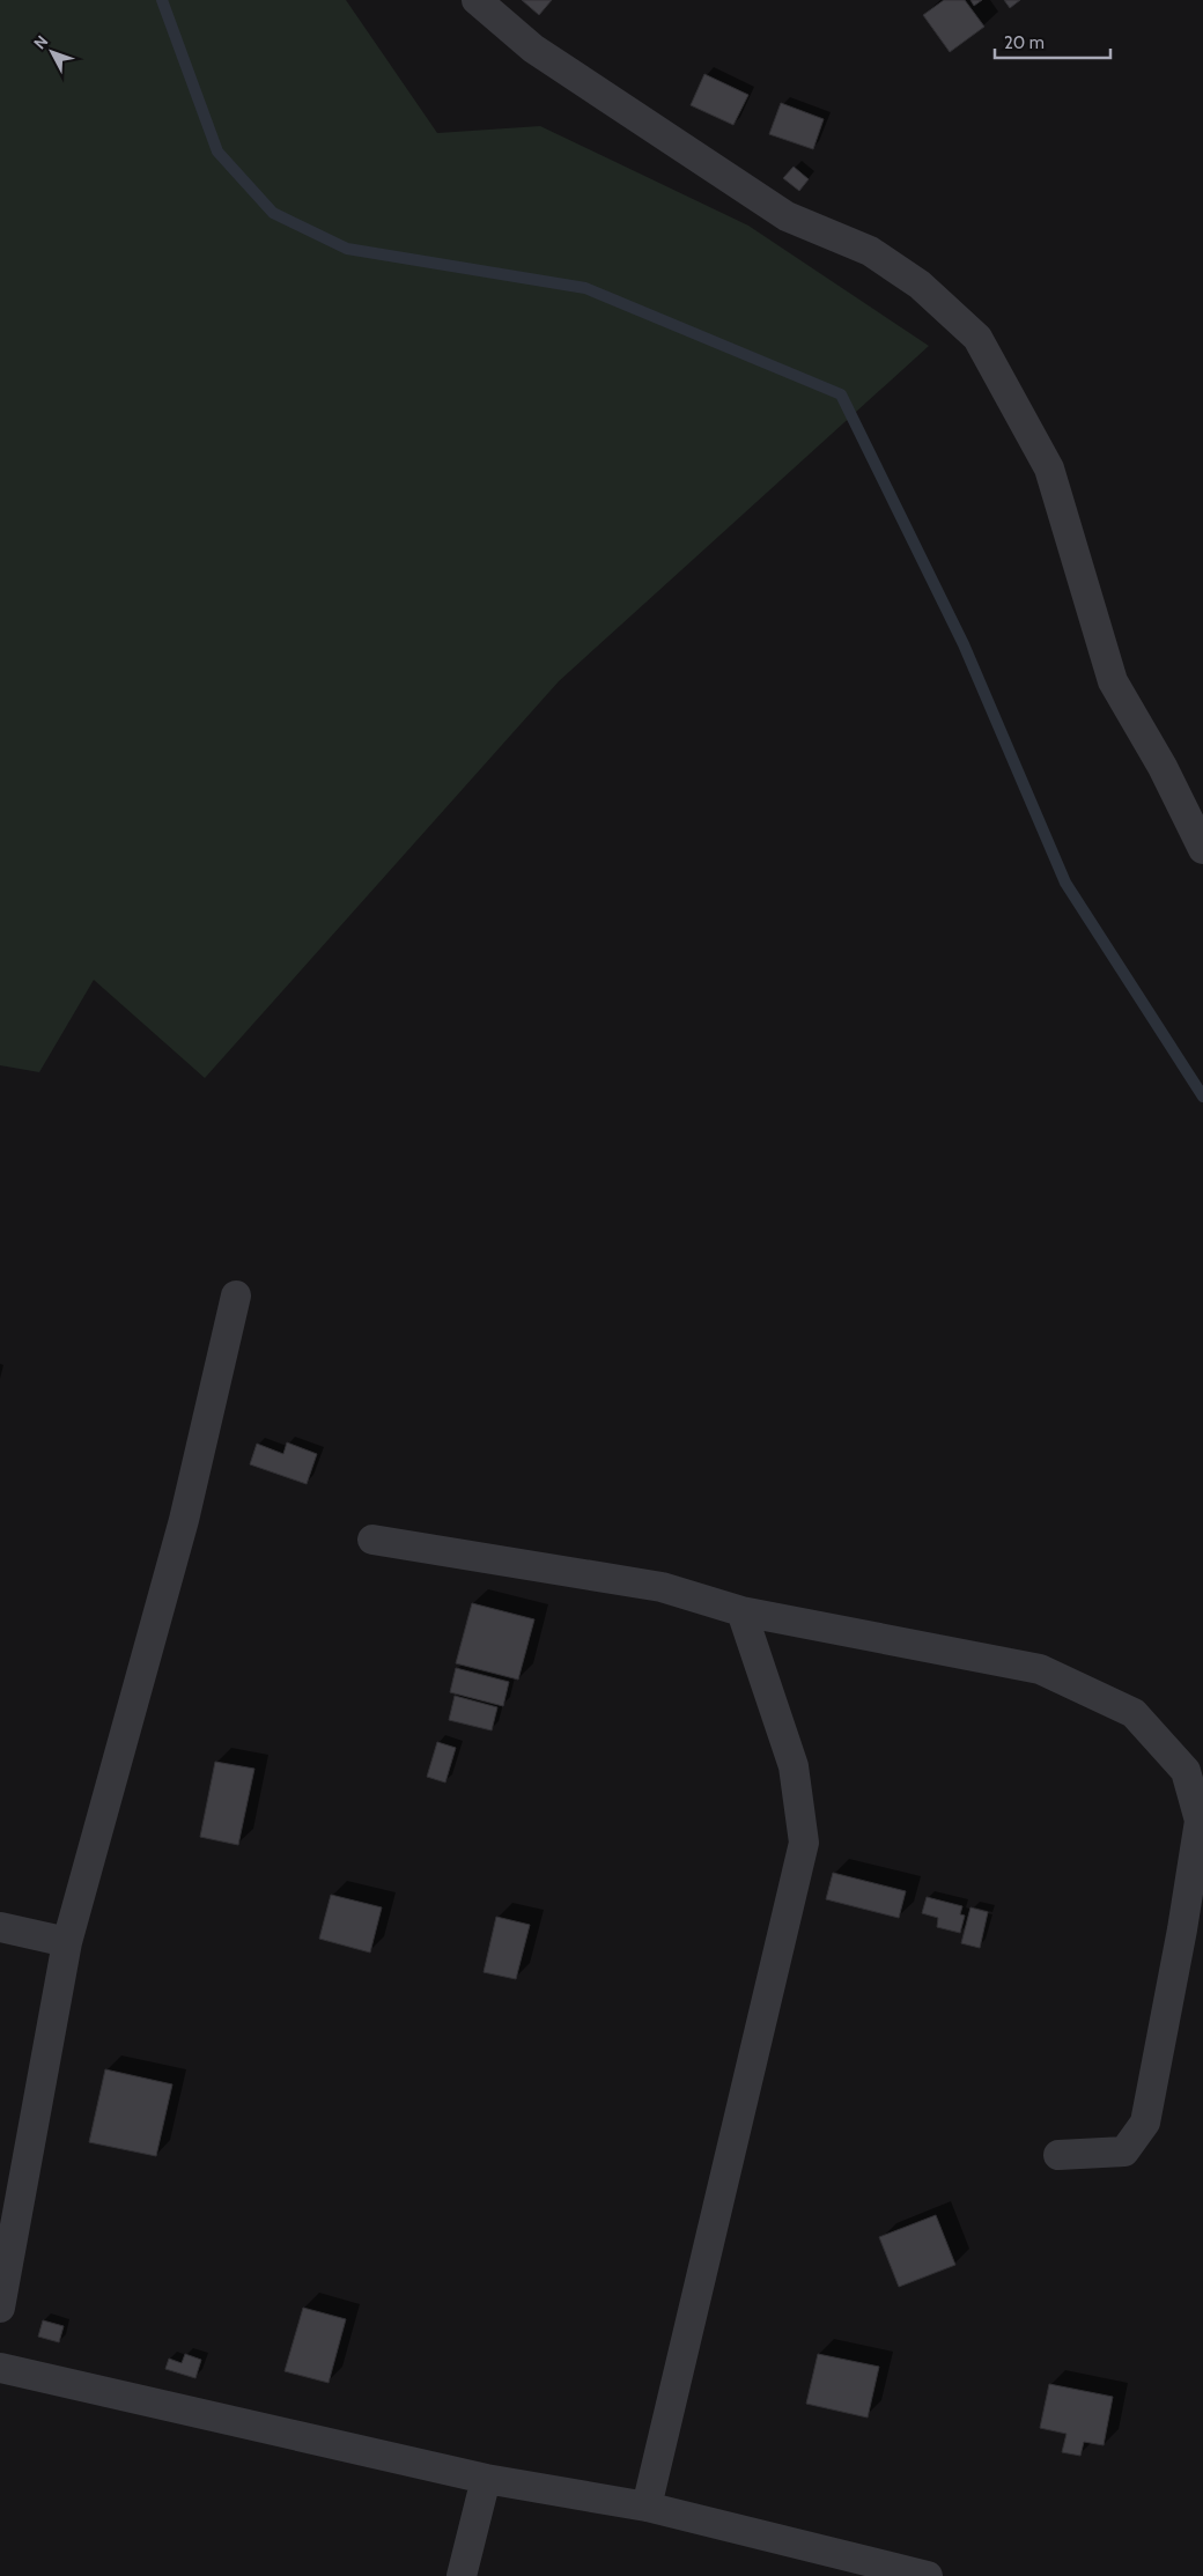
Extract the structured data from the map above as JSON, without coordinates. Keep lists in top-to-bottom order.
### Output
{
  "scale_bar": "20 m",
  "north": "top left"
}
